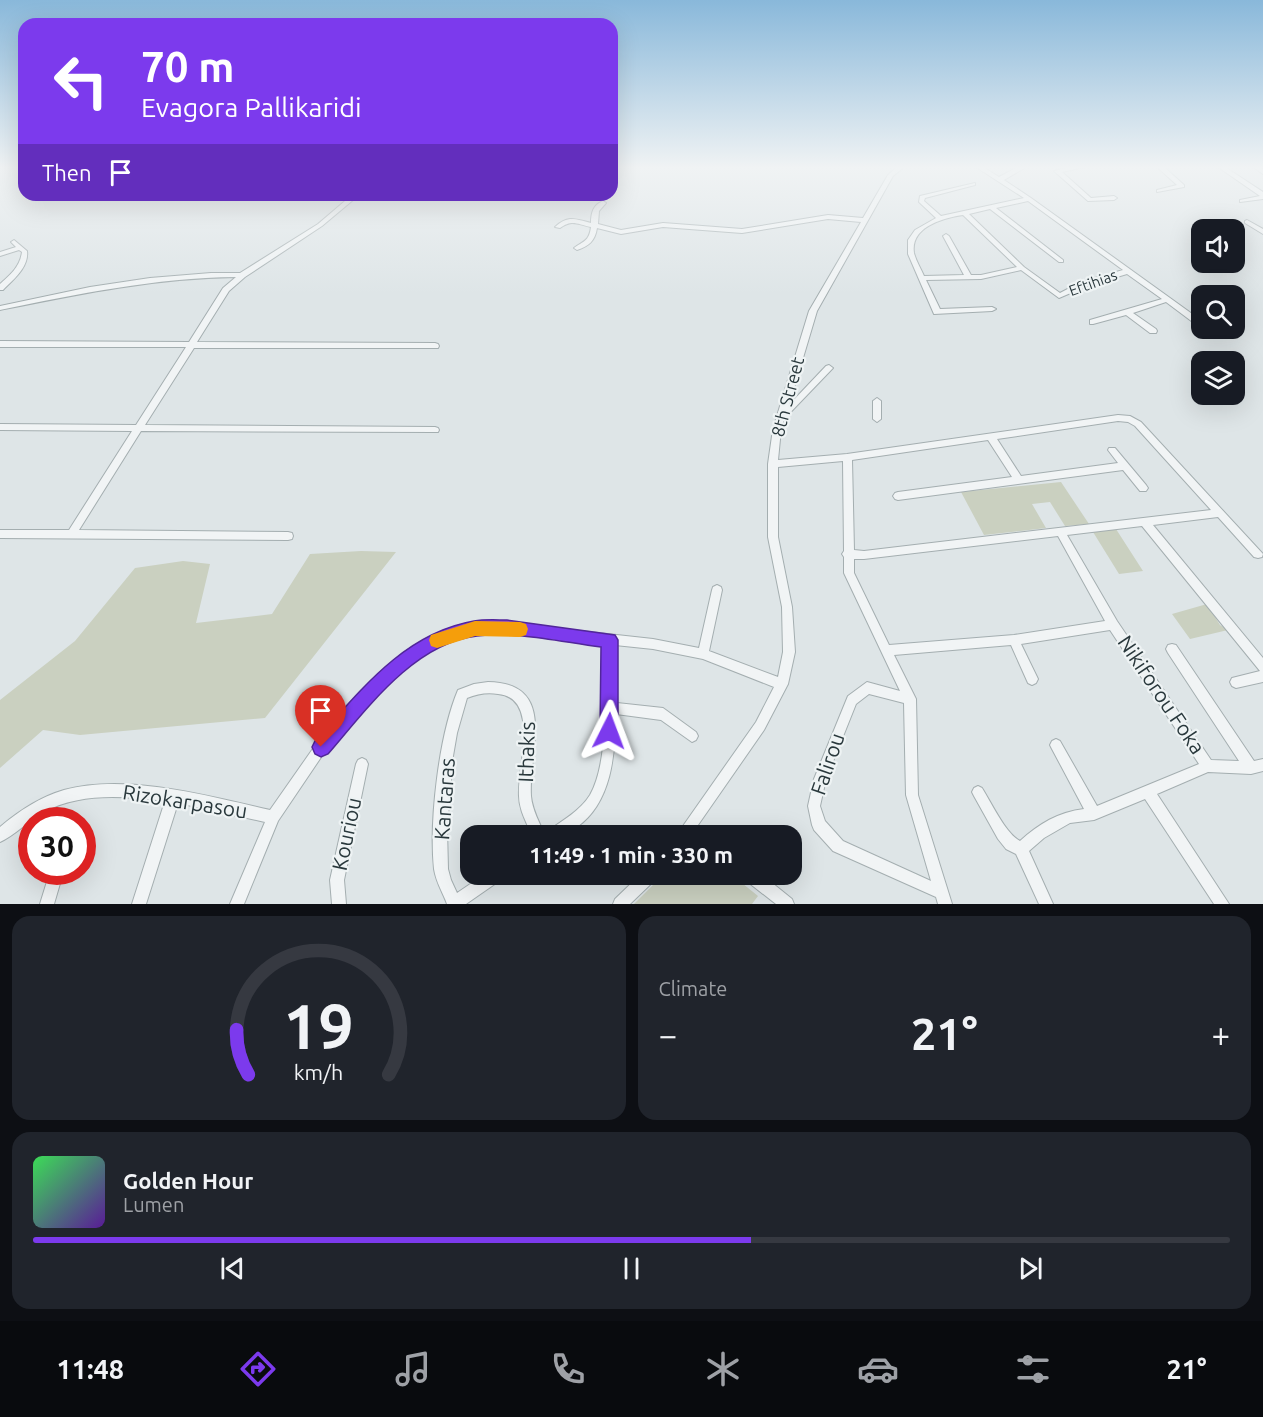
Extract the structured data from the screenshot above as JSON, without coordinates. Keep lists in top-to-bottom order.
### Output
{
  "streets": {
    "street": [
      "Eftihias",
      "8th Street",
      "Nikiforou Foka",
      "Ithakis",
      "Falirou",
      "Kantaras",
      "Rizokarpasou",
      "Kouriou"
    ]
  },
  "crossings": [
    ["Ithakis", "Kantaras"]
  ],
  "page": {
    "turn": ["70 m", "Evagora Pallikaridi"],
    "then": "Then",
    "limit": "30",
    "trip": "11:49 · 1 min · 330 m",
    "tile": "Climate",
    "heat": ["−", "21°", "+"],
    "song": ["Golden Hour", "Lumen"],
    "tabs": ["11:48", "21°"],
    "gauge": ["19", "km/h"]
  }
}
